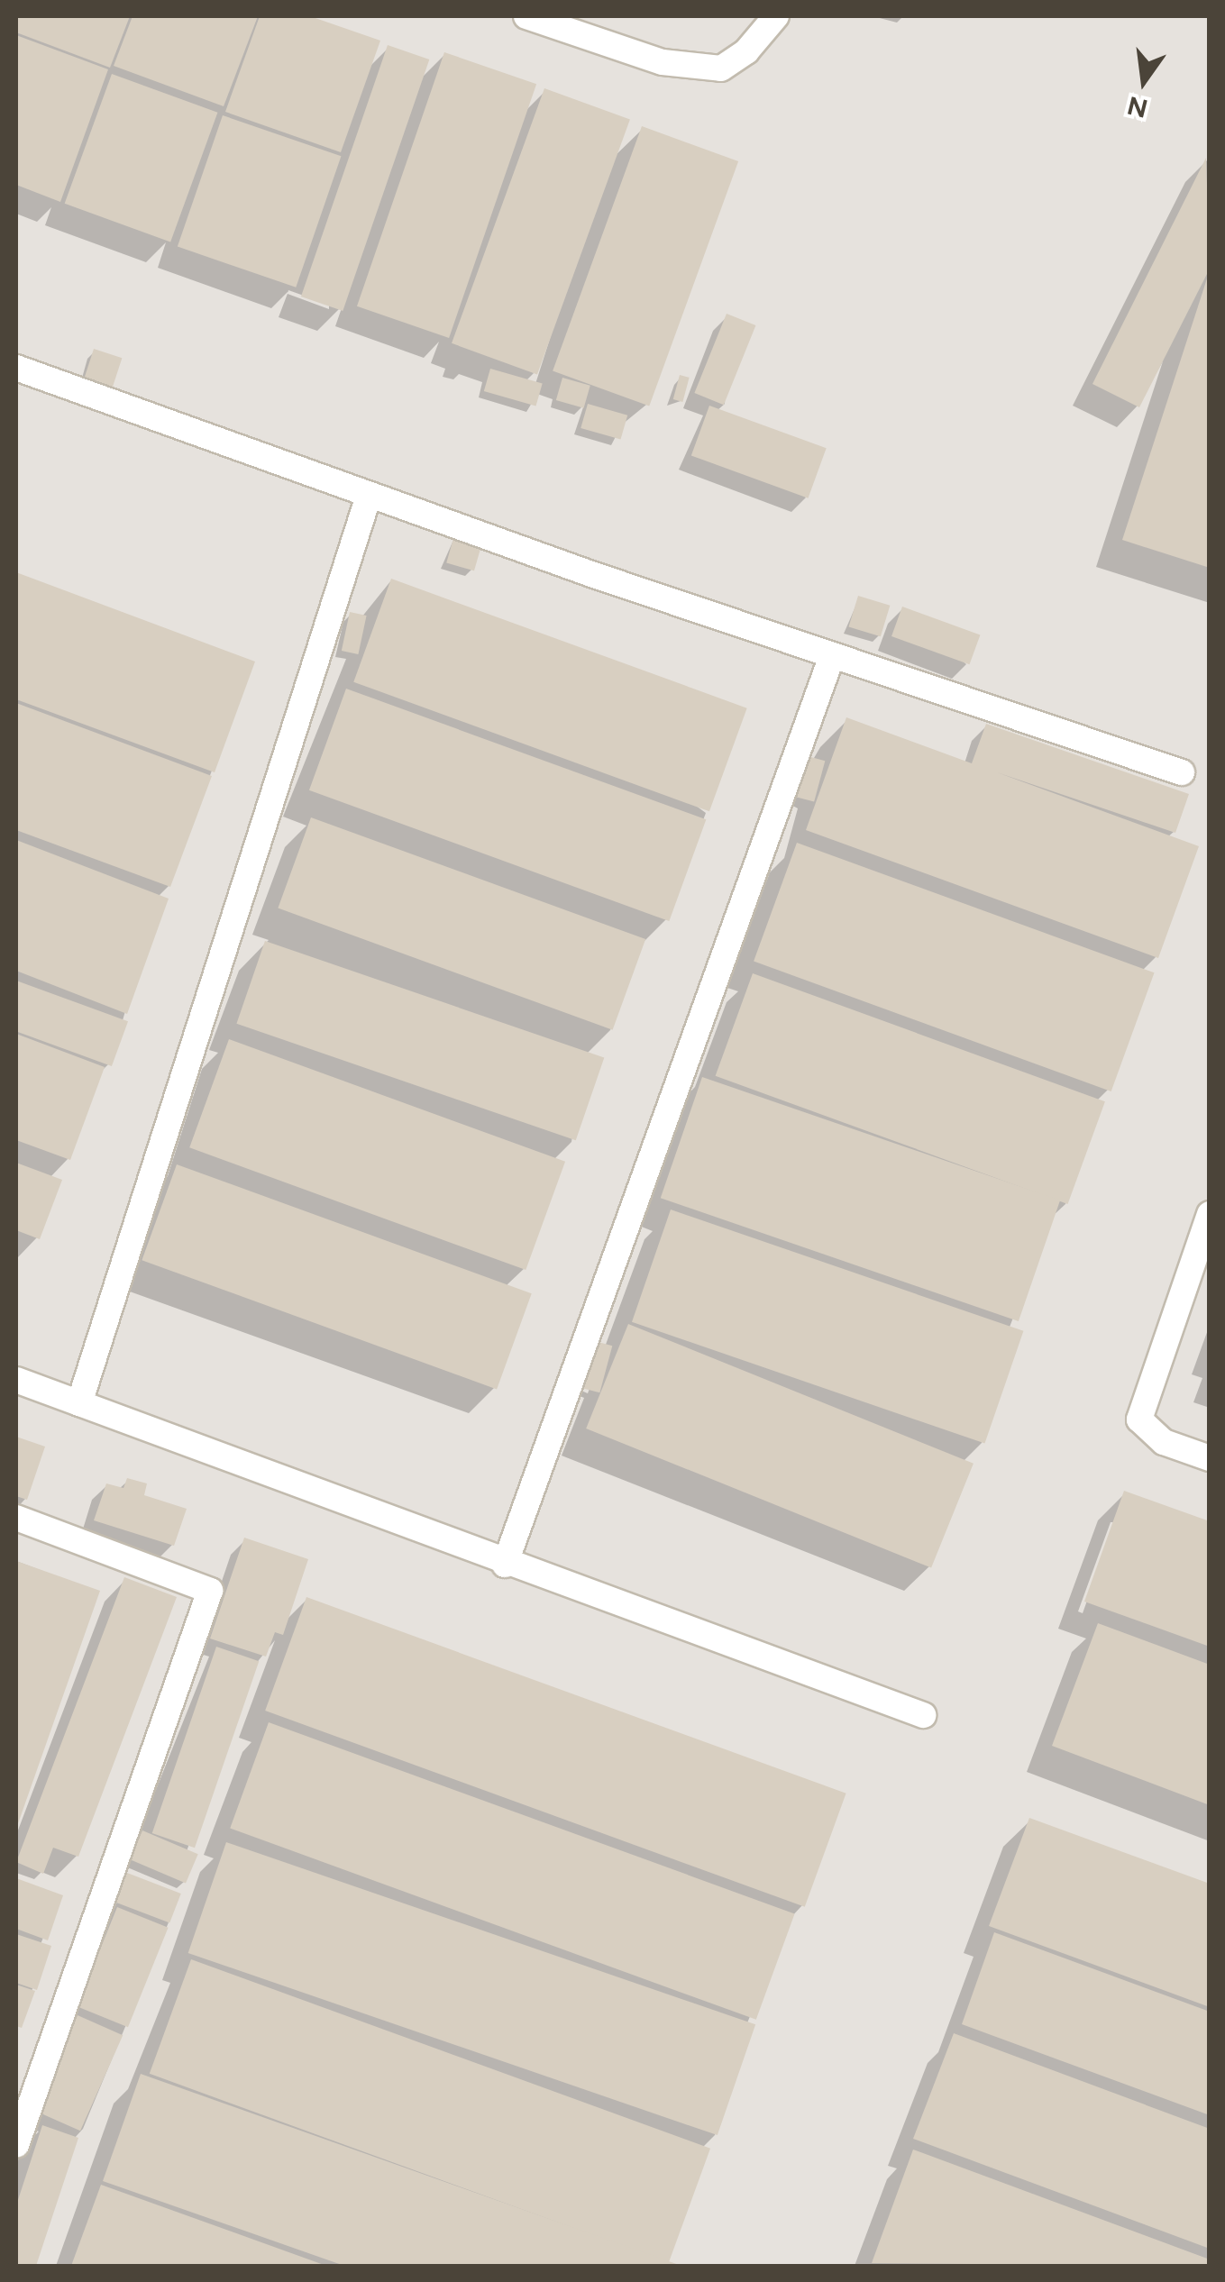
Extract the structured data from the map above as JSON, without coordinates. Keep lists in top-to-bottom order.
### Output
{
  "north": "bottom"
}
